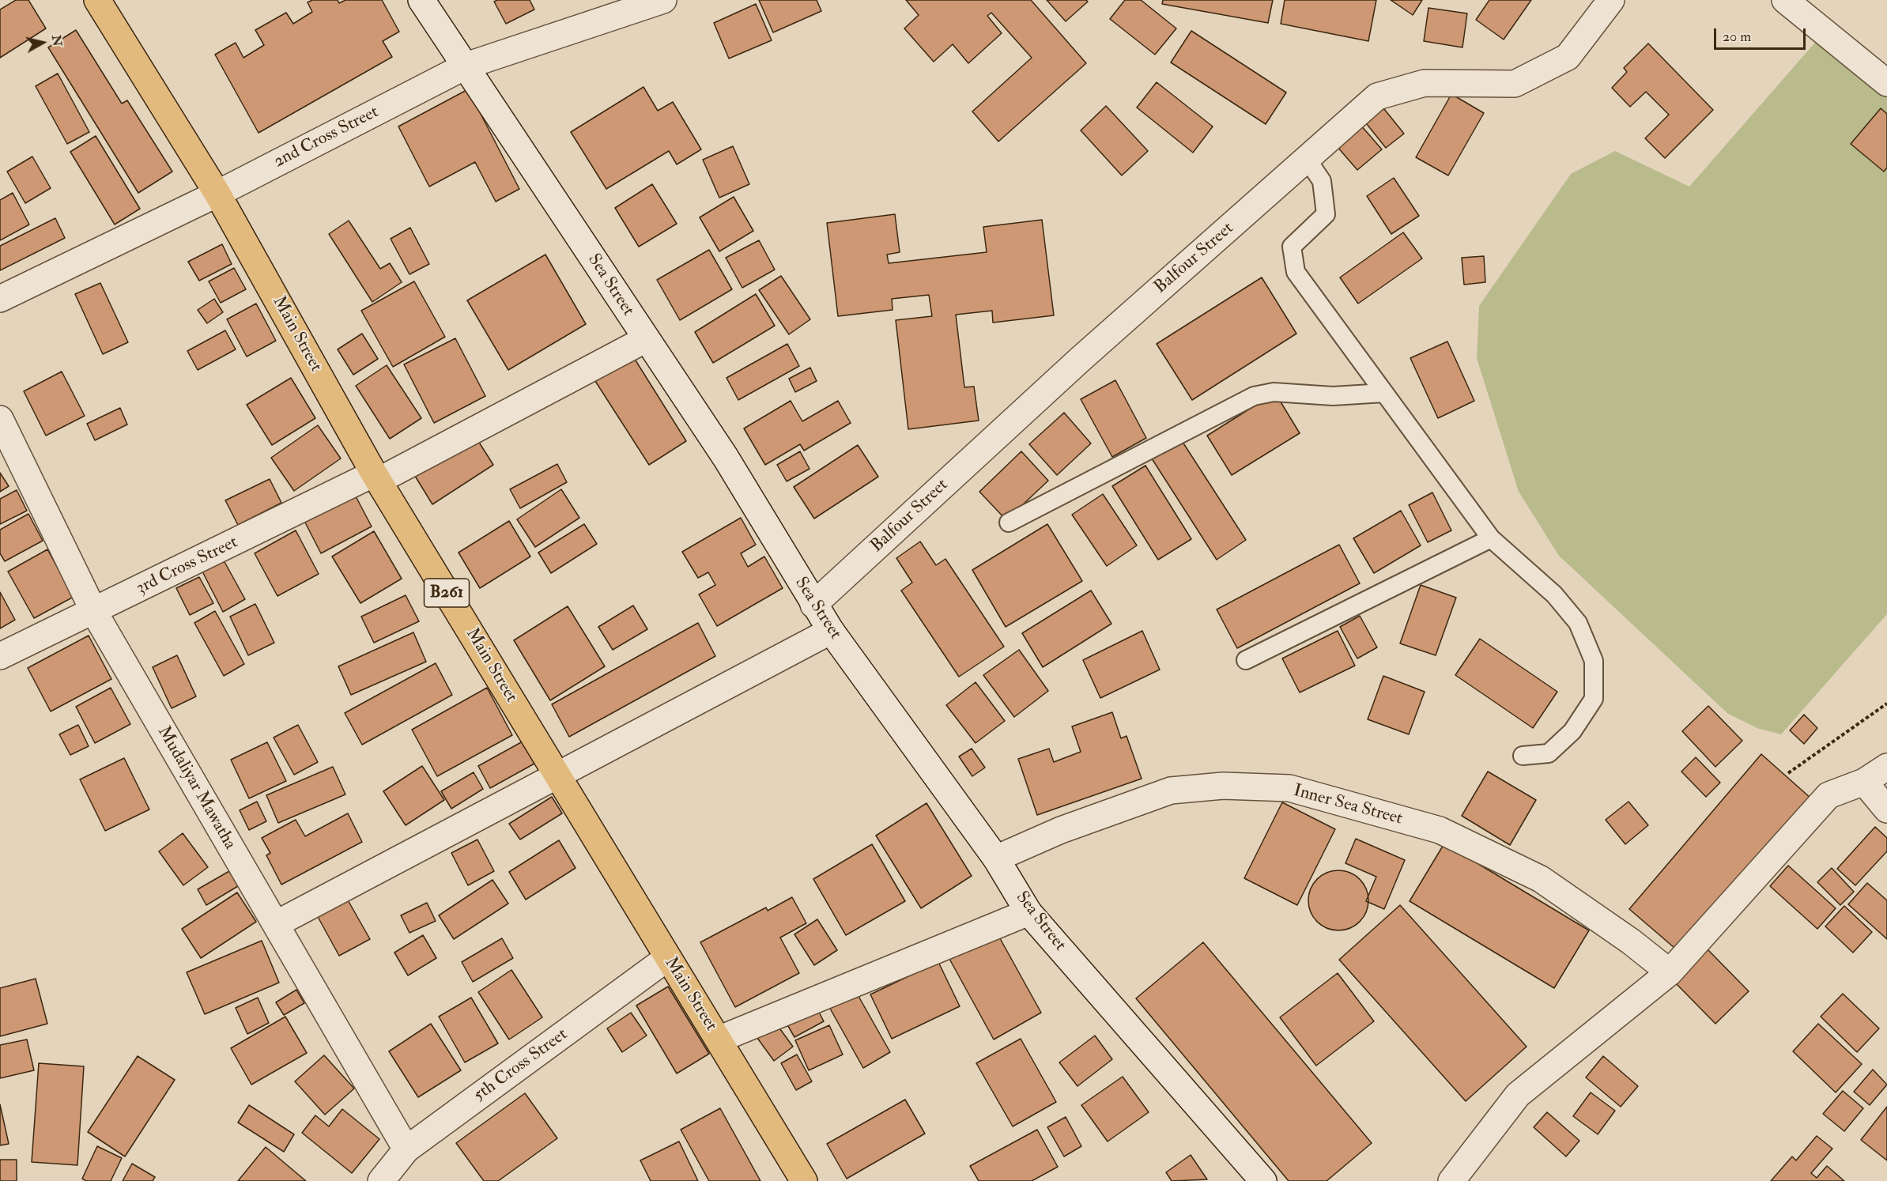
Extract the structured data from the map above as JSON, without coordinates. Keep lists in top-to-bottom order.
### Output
{
  "streets": {
    "main road": ["Main Street", "B261"],
    "street": [
      "2nd Cross Street",
      "Balfour Street",
      "Sea Street",
      "3rd Cross Street",
      "Mudaliyar Mawatha",
      "Inner Sea Street",
      "5th Cross Street"
    ]
  },
  "crossings": [
    ["2nd Cross Street", "Sea Street"],
    ["2nd Cross Street", "Main Street"],
    ["Balfour Street", "Sea Street"],
    ["Sea Street", "3rd Cross Street"],
    ["Sea Street", "Inner Sea Street"],
    ["Main Street", "3rd Cross Street"],
    ["Main Street", "5th Cross Street"],
    ["3rd Cross Street", "Mudaliyar Mawatha"],
    ["Mudaliyar Mawatha", "5th Cross Street"]
  ],
  "scale_bar": "20 m",
  "north": "right"
}
